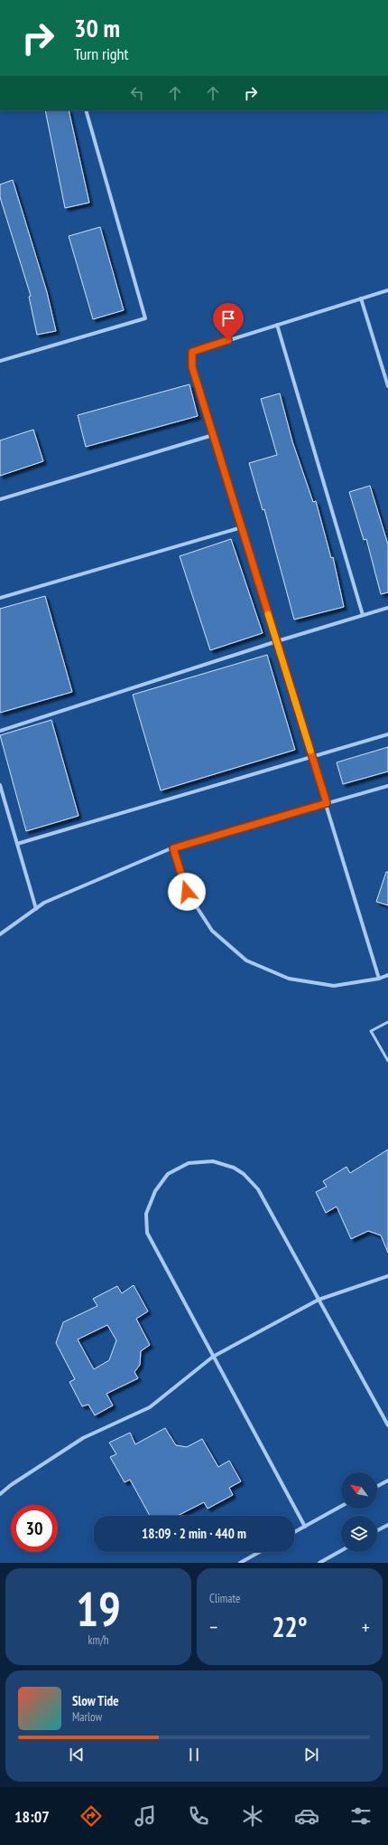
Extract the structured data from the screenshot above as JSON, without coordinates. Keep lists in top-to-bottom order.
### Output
{
  "north": "top left",
  "page": {
    "turn": ["30 m", "Turn right"],
    "limit": "30",
    "trip": "18:09 · 2 min · 440 m",
    "tile": [
      ["19", "km/h"],
      "Climate"
    ],
    "heat": ["−", "22°", "+"],
    "song": ["Slow Tide", "Marlow"],
    "tabs": "18:07"
  }
}
